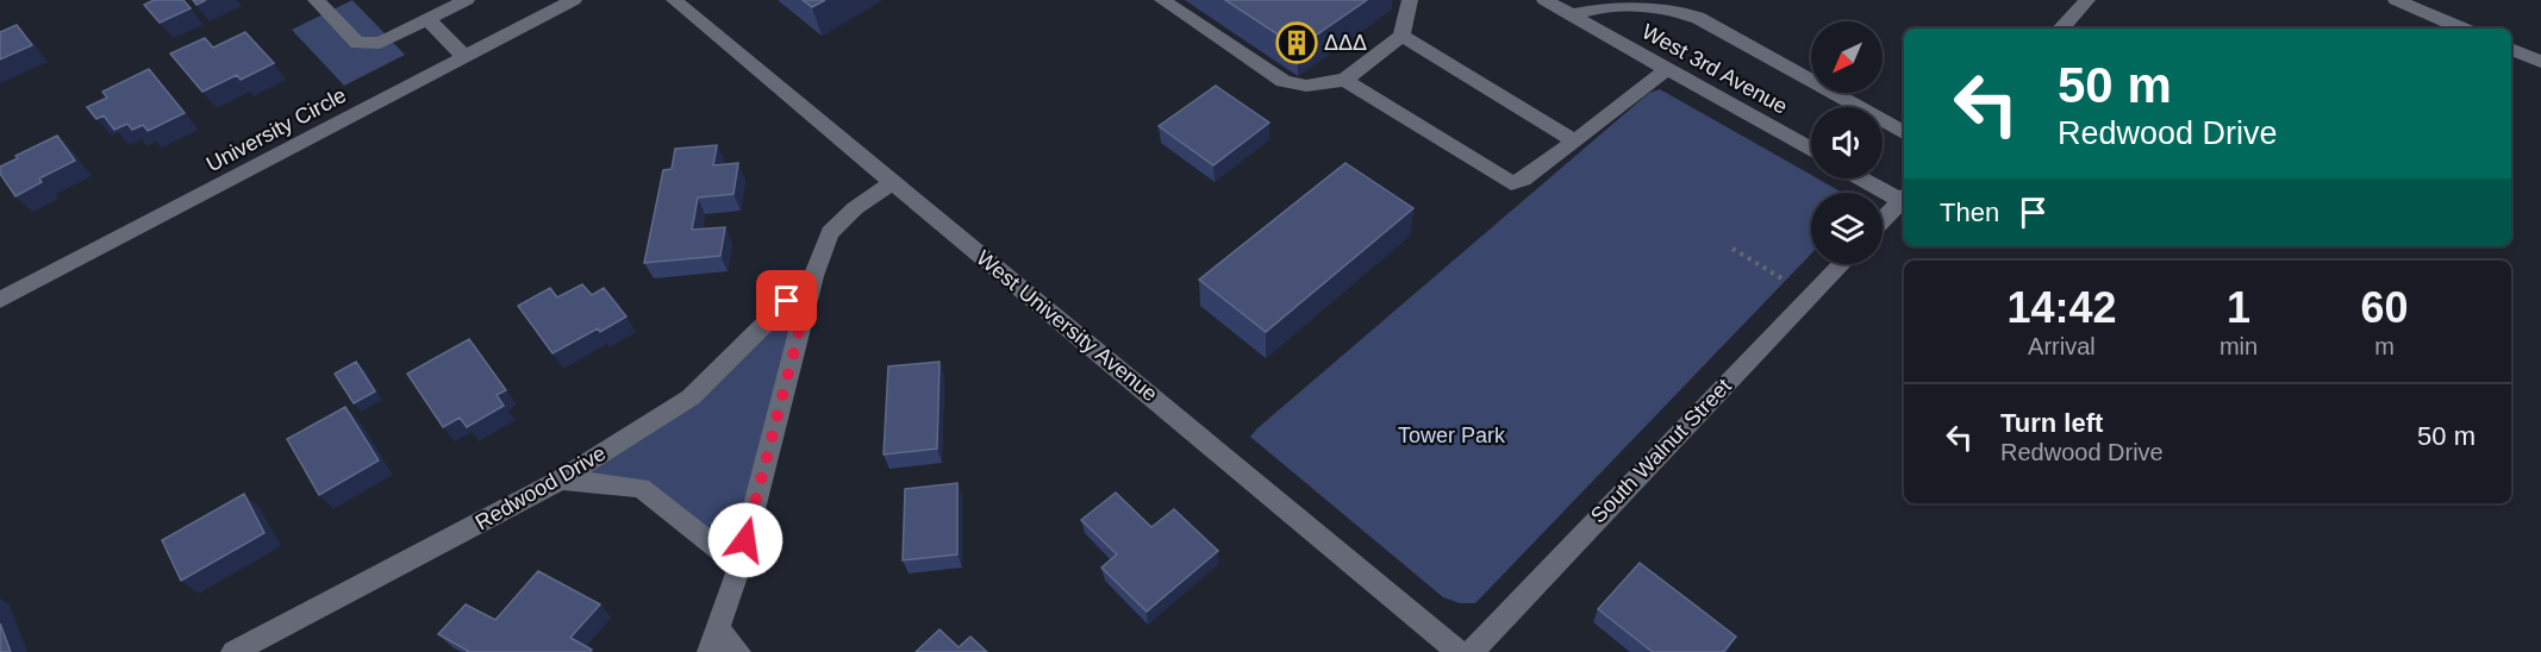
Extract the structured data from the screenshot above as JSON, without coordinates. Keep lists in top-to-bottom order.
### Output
{
  "streets": {
    "street": [
      "West 3rd Avenue",
      "University Circle",
      "West University Avenue",
      "South Walnut Street",
      "Redwood Drive"
    ]
  },
  "parks": ["Tower Park"],
  "places": {
    "building": ["ΔΔΔ"]
  },
  "north": "bottom left",
  "page": {
    "turn": ["50 m", "Redwood Drive"],
    "then": "Then",
    "eta": [
      "14:42",
      "Arrival",
      "1",
      "min",
      "60",
      "m"
    ],
    "list": [
      {
        "name": "Turn left",
        "note": "Redwood Drive",
        "value": "50 m"
      }
    ]
  }
}
